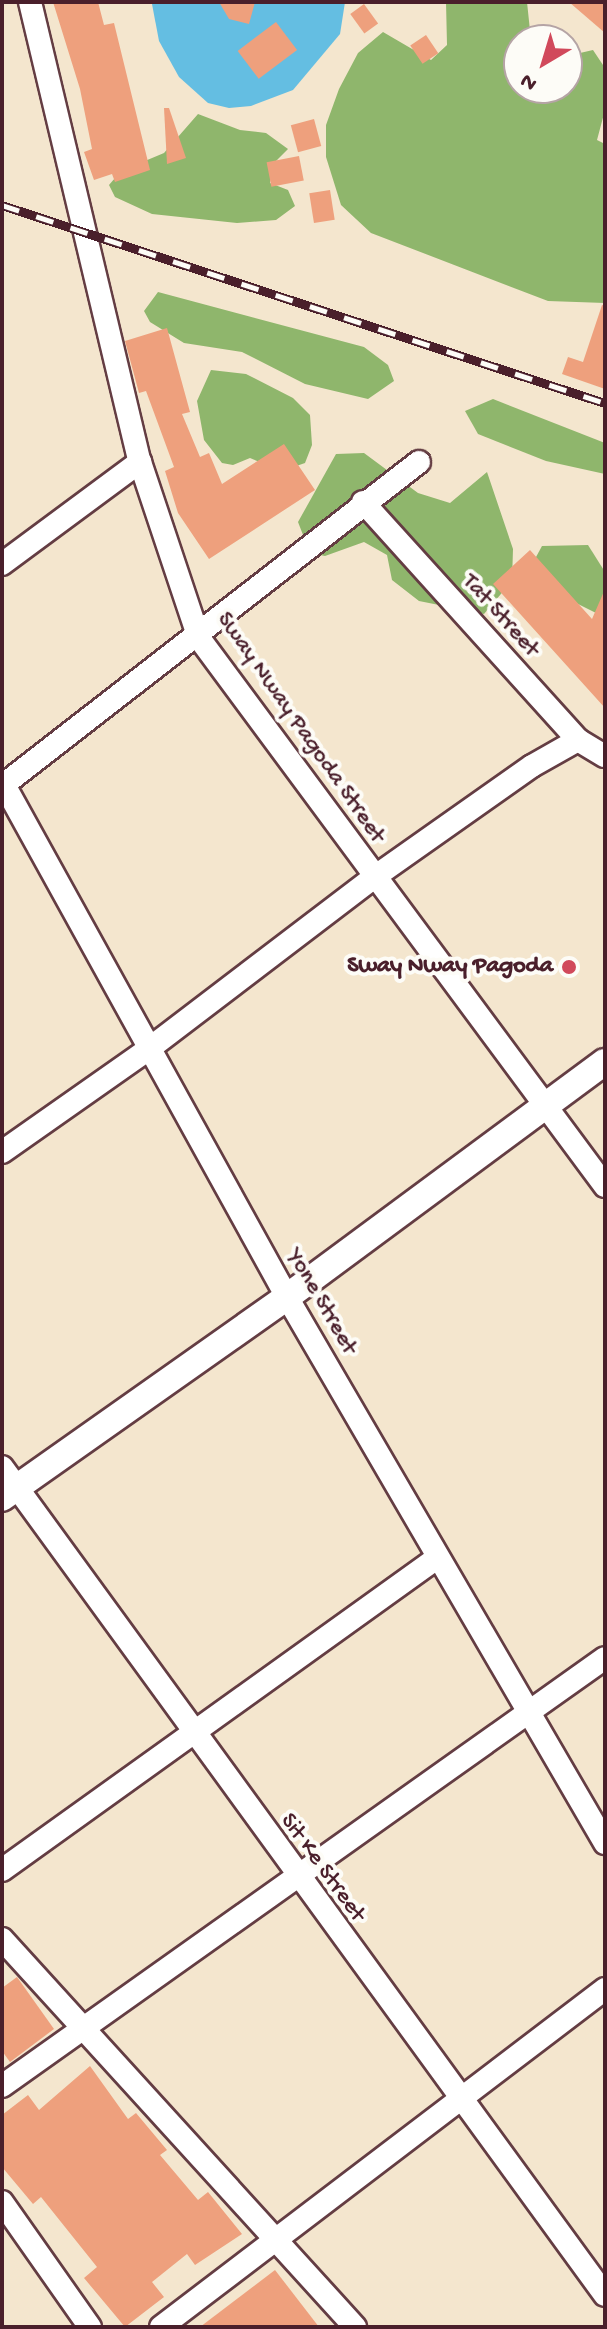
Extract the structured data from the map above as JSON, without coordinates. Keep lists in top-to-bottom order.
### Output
{
  "streets": {
    "street": [
      "Tat Street",
      "Sway Nway Pagoda Street",
      "Yone Street",
      "Sit Ke Street"
    ]
  },
  "places": ["Sway Nway Pagoda"],
  "north": "bottom left"
}
